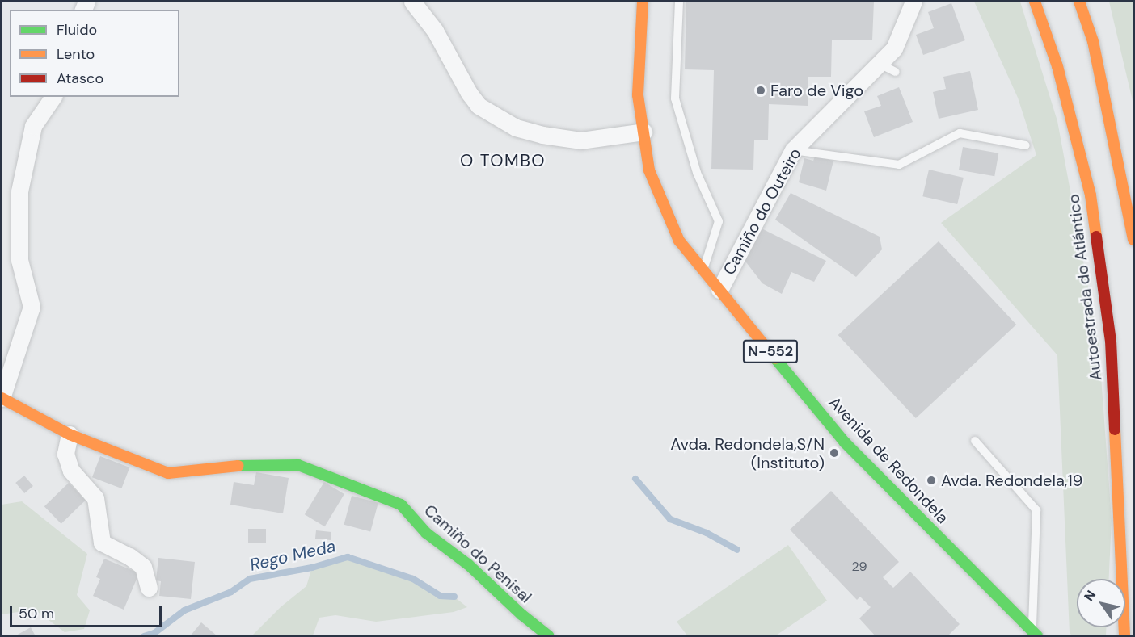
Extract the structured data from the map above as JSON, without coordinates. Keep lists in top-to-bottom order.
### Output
{
  "streets": {
    "main road": [
      "Autoestrada do Atlántico",
      "N-552",
      "Avenida de Redondela",
      "Camiño do Penisal"
    ],
    "street": ["Camiño do Outeiro"]
  },
  "crossings": [
    ["Camiño do Outeiro", "Avenida de Redondela"]
  ],
  "districts": ["O TOMBO"],
  "water": ["Rego Meda"],
  "places": ["Faro de Vigo", "Avda. Redondela,S/N (Instituto)", "Avda. Redondela,19"],
  "house_numbers": ["29"],
  "legend": ["Fluido", "Lento", "Atasco"],
  "scale_bar": "50 m",
  "north": "top left"
}
